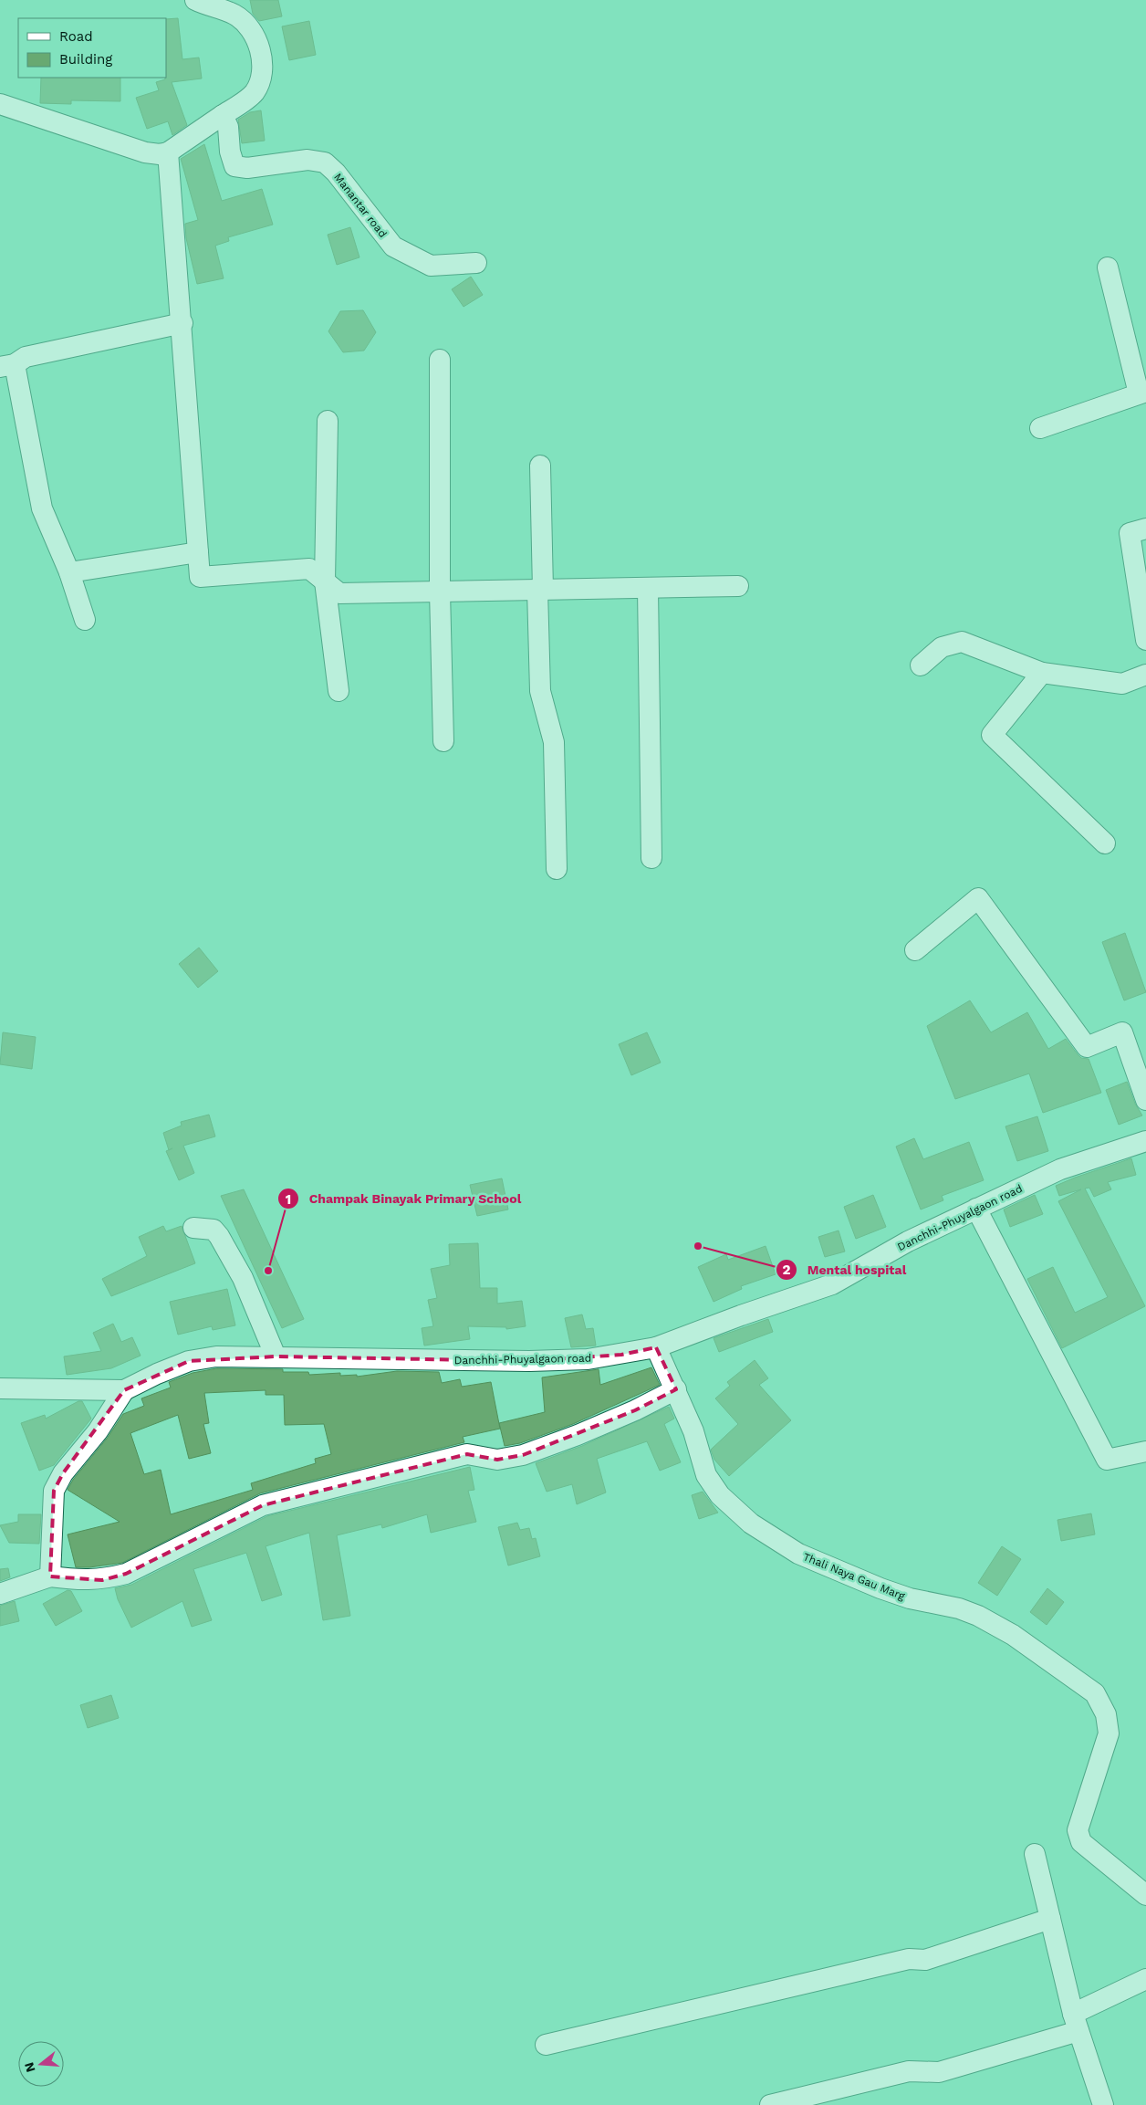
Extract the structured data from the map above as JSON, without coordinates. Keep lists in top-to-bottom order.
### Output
{
  "streets": {
    "street": ["Manantar road", "Danchhi-Phuyalgaon road", "Thali Naya Gau Marg"]
  },
  "crossings": [
    ["Danchhi-Phuyalgaon road", "Thali Naya Gau Marg"]
  ],
  "places": ["Mental hospital", "Champak Binayak Primary School"],
  "legend": ["Road", "Building"],
  "north": "left"
}
